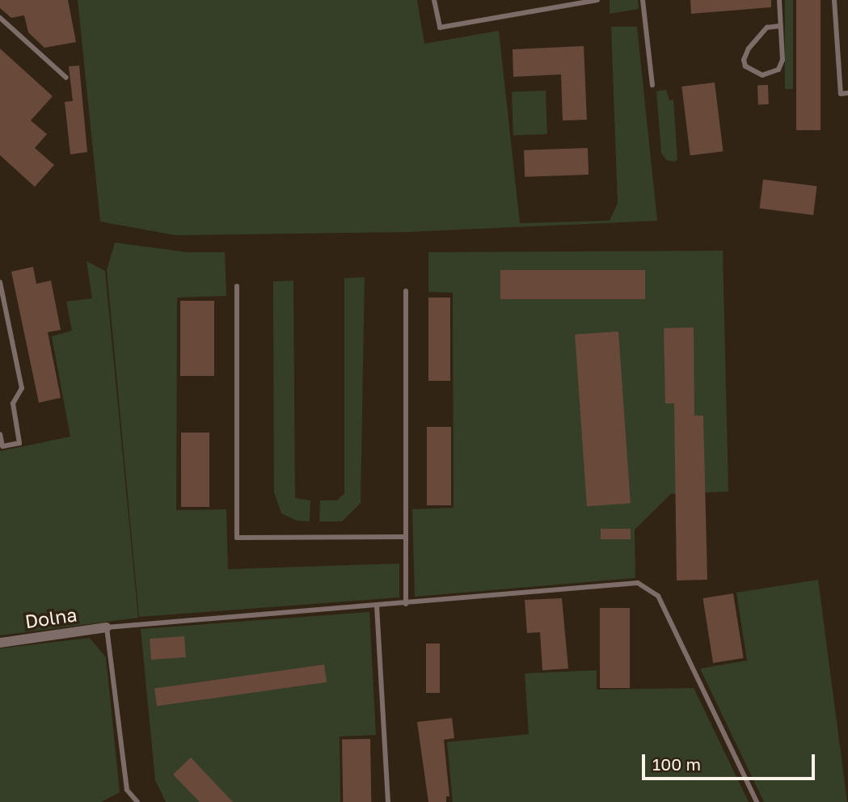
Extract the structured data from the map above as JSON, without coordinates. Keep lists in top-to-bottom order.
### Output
{
  "streets": {
    "street": ["Dolna"]
  },
  "scale_bar": "100 m"
}
